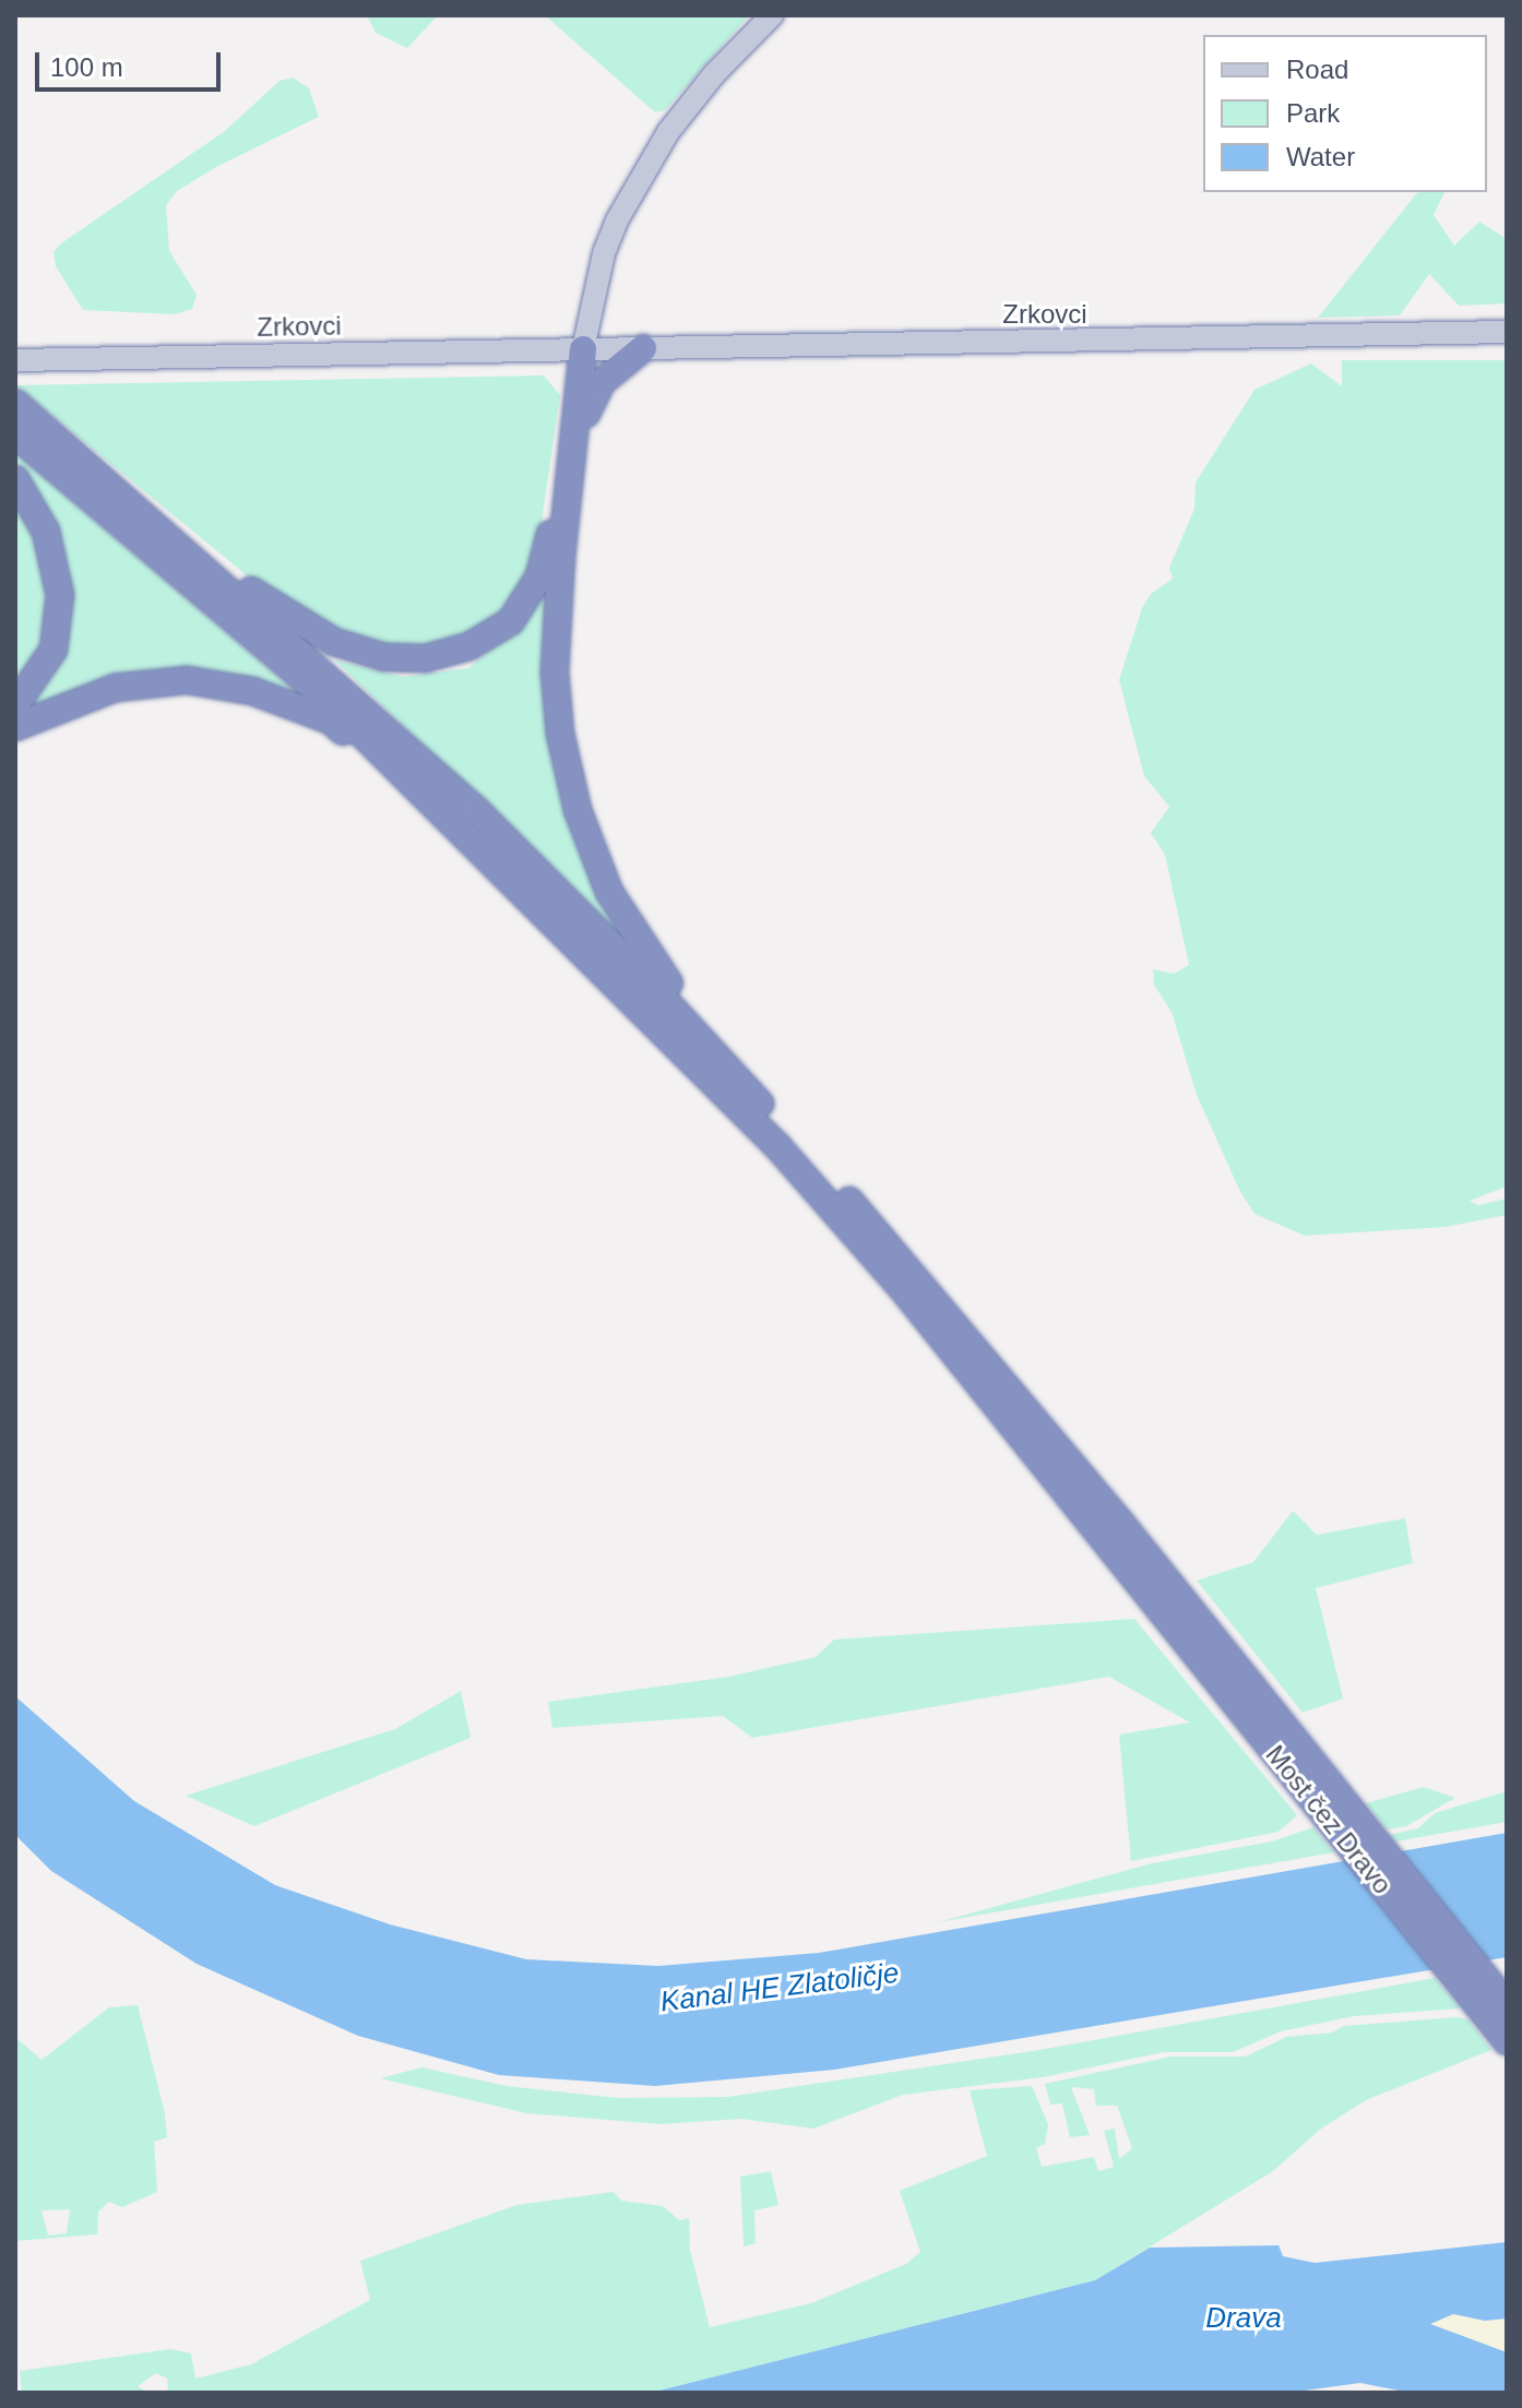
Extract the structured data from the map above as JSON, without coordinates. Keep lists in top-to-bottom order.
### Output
{
  "streets": {
    "highway": ["Most čez Dravo"],
    "street": ["Zrkovci"]
  },
  "water": ["Kanal HE Zlatoličje", "Drava"],
  "legend": ["Road", "Park", "Water"],
  "scale_bar": "100 m"
}
